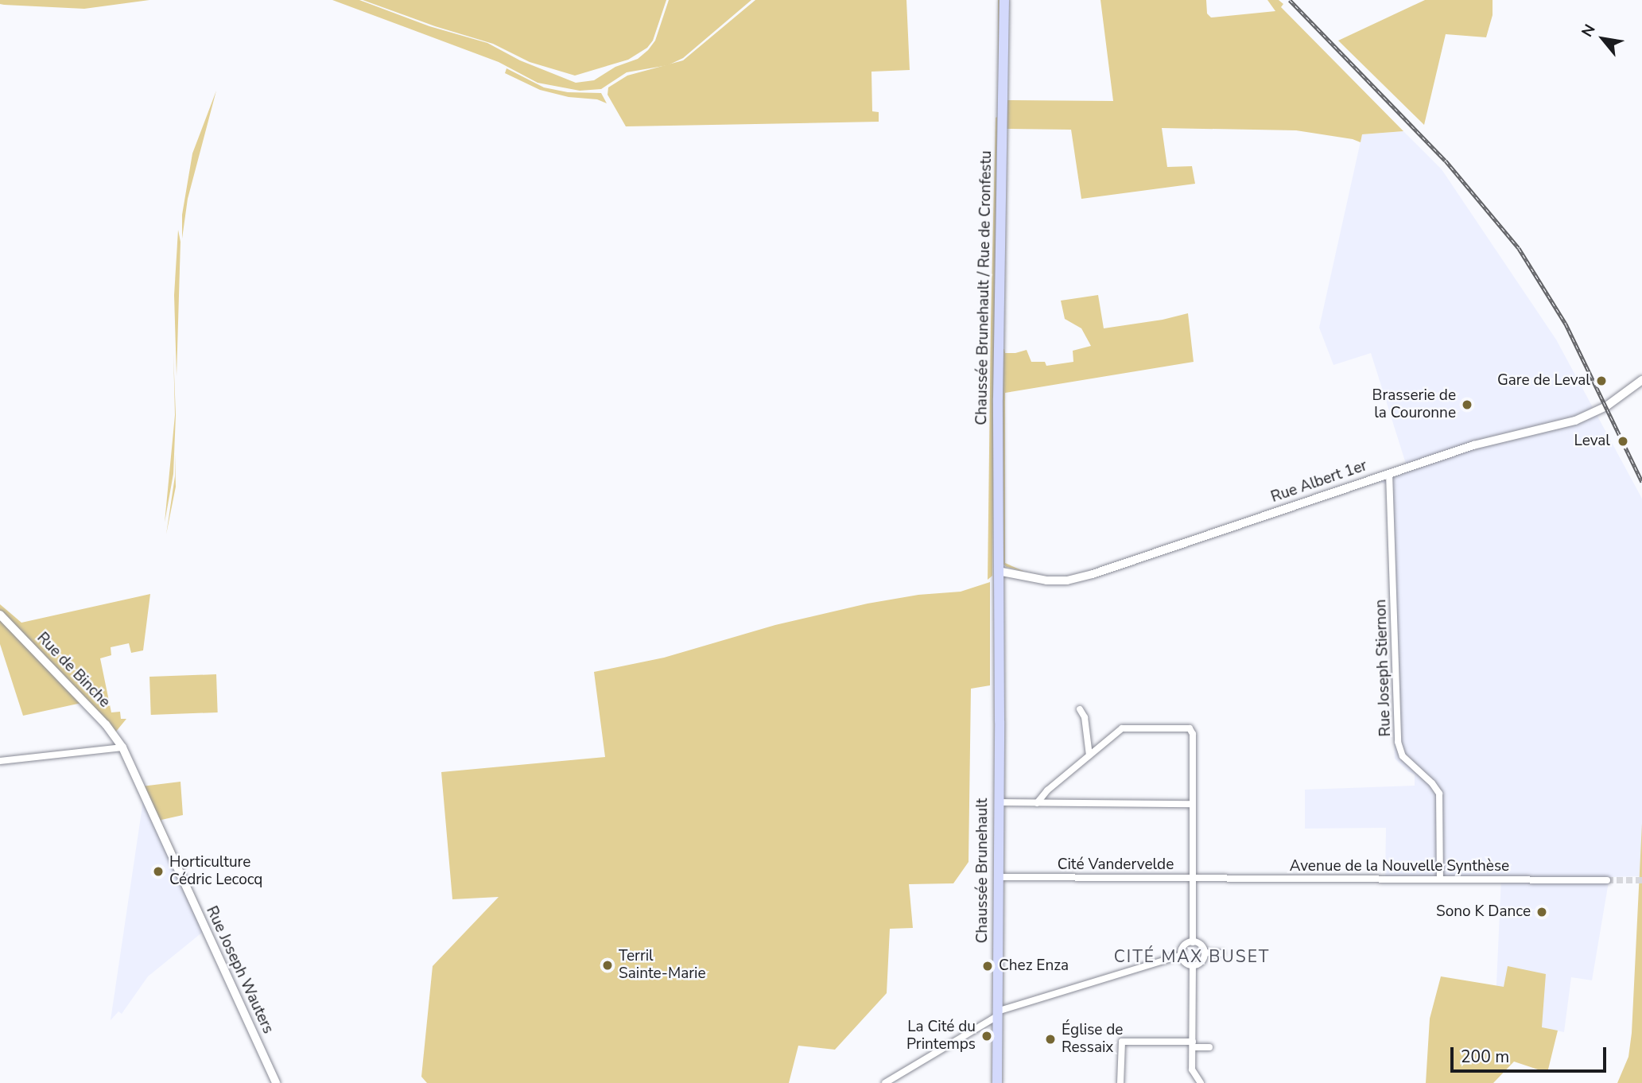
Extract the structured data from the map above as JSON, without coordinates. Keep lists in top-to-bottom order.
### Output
{
  "streets": {
    "main road": ["Chaussée Brunehault / Rue de Cronfestu", "Chaussée Brunehault"],
    "street": [
      "Rue Albert 1er",
      "Rue Joseph Stiernon",
      "Rue de Binche",
      "Cité Vandervelde",
      "Avenue de la Nouvelle Synthèse",
      "Rue Joseph Wauters"
    ]
  },
  "crossings": [
    ["Chaussée Brunehault / Rue de Cronfestu", "Rue Albert 1er"],
    ["Chaussée Brunehault / Rue de Cronfestu", "Chaussée Brunehault"],
    ["Rue Albert 1er", "Rue Joseph Stiernon"],
    ["Rue Albert 1er", "Chaussée Brunehault"],
    ["Rue Joseph Stiernon", "Avenue de la Nouvelle Synthèse"],
    ["Rue de Binche", "Rue Joseph Wauters"],
    ["Cité Vandervelde", "Avenue de la Nouvelle Synthèse"],
    ["Cité Vandervelde", "Chaussée Brunehault"]
  ],
  "districts": ["CITÉ MAX BUSET"],
  "places": [
    "Gare de Leval",
    "Brasserie de la Couronne",
    "Leval",
    "Horticulture Cédric Lecocq",
    "Sono K Dance",
    "Terril Sainte-Marie",
    "Chez Enza",
    "La Cité du Printemps",
    "Église de Ressaix"
  ],
  "scale_bar": "200 m",
  "north": "top left"
}
